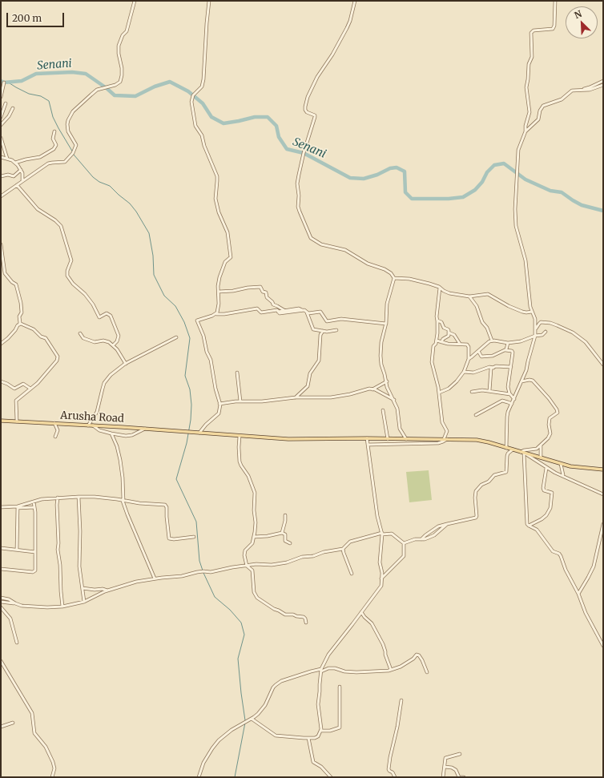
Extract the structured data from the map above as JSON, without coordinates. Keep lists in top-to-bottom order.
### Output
{
  "streets": {
    "main road": ["Arusha Road"]
  },
  "water": ["Senani"],
  "scale_bar": "200 m",
  "north": "top left"
}
